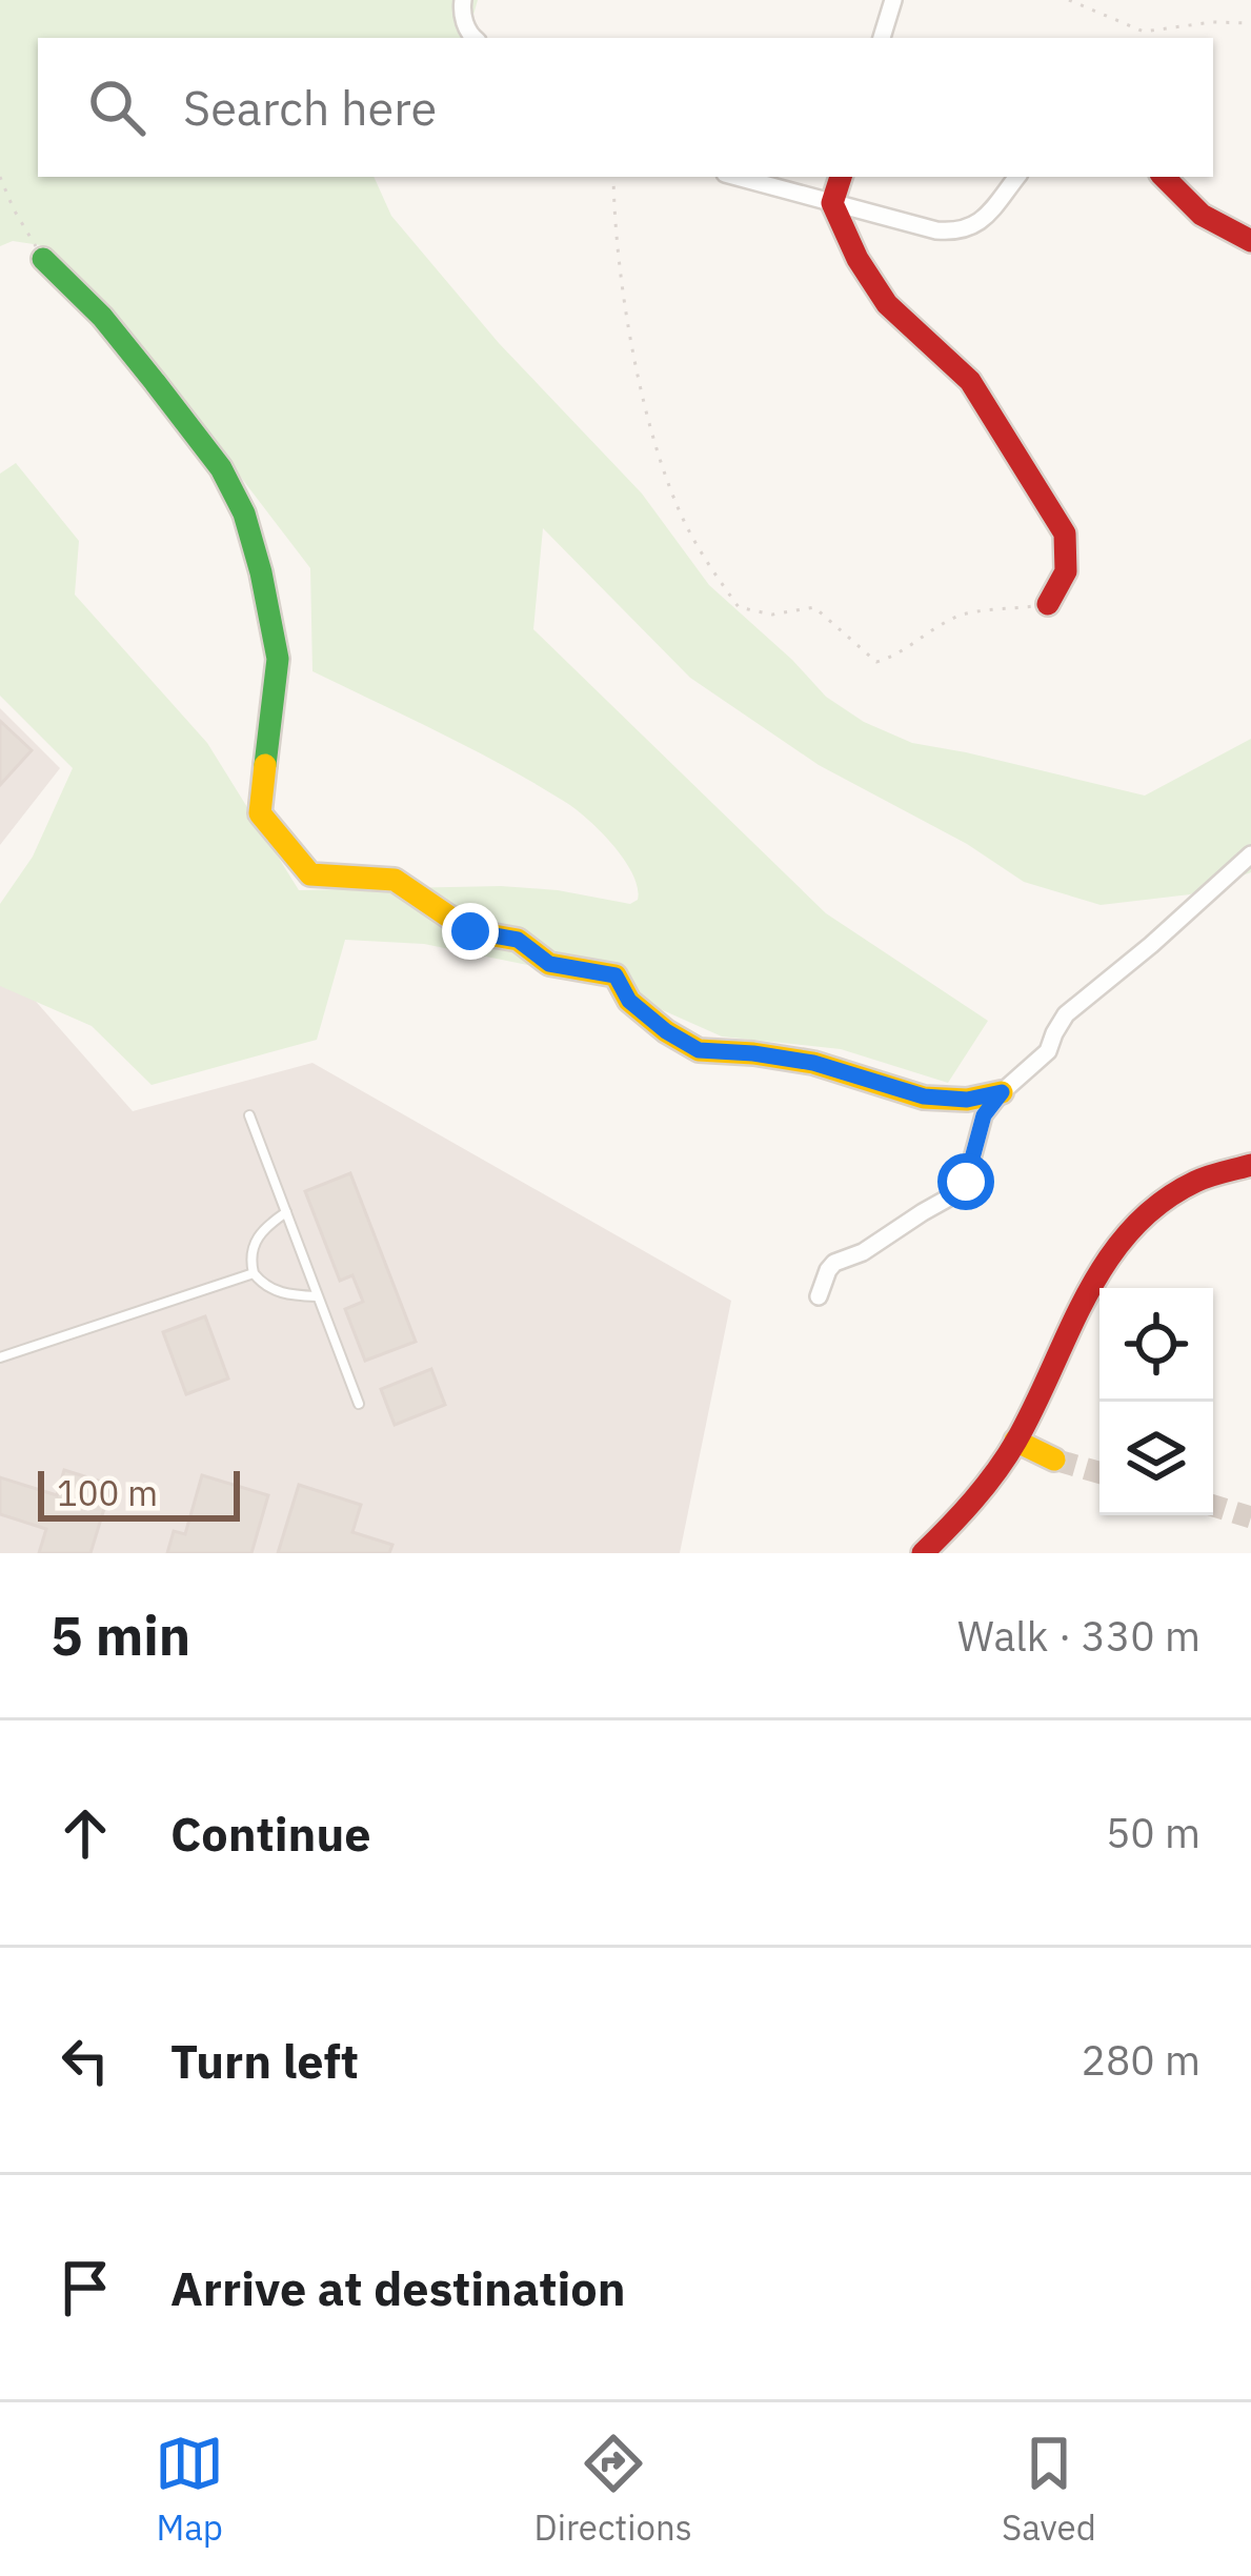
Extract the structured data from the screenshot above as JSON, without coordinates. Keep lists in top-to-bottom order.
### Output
{
  "scale_bar": "100 m",
  "page": {
    "search": "Search here",
    "scale": "100 m",
    "heading": ["5 min", "Walk · 330 m"],
    "list": [
      ["Continue", "50 m"],
      ["Turn left", "280 m"],
      "Arrive at destination"
    ],
    "nav": ["Map", "Directions", "Saved"]
  }
}
